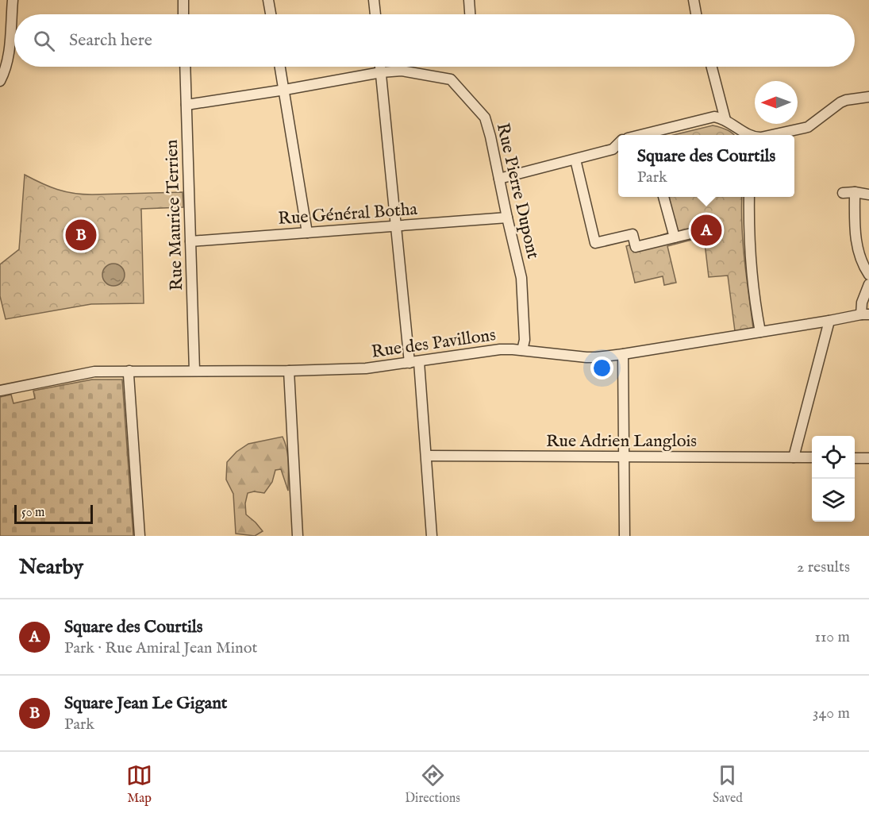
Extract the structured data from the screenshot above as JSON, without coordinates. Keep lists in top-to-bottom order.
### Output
{
  "streets": {
    "street": [
      "Rue Pierre Dupont",
      "Rue Général Botha",
      "Rue Maurice Terrien",
      "Rue des Pavillons",
      "Rue Adrien Langlois"
    ]
  },
  "crossings": [
    ["Rue Pierre Dupont", "Rue Général Botha"],
    ["Rue Pierre Dupont", "Rue Maurice Terrien"],
    ["Rue Pierre Dupont", "Rue des Pavillons"],
    ["Rue Général Botha", "Rue Maurice Terrien"],
    ["Rue Maurice Terrien", "Rue des Pavillons"]
  ],
  "scale_bar": "50 m",
  "north": "left",
  "page": {
    "search": "Search here",
    "popup": ["Square des Courtils", "Park"],
    "pins": ["A", "B"],
    "scale": "50 m",
    "heading": ["Nearby", "2 results"],
    "list": [
      {
        "mark": "A",
        "name": "Square des Courtils",
        "note": "Park · Rue Amiral Jean Minot",
        "value": "110 m"
      },
      {
        "mark": "B",
        "name": "Square Jean Le Gigant",
        "note": "Park",
        "value": "340 m"
      }
    ],
    "nav": ["Map", "Directions", "Saved"]
  }
}
